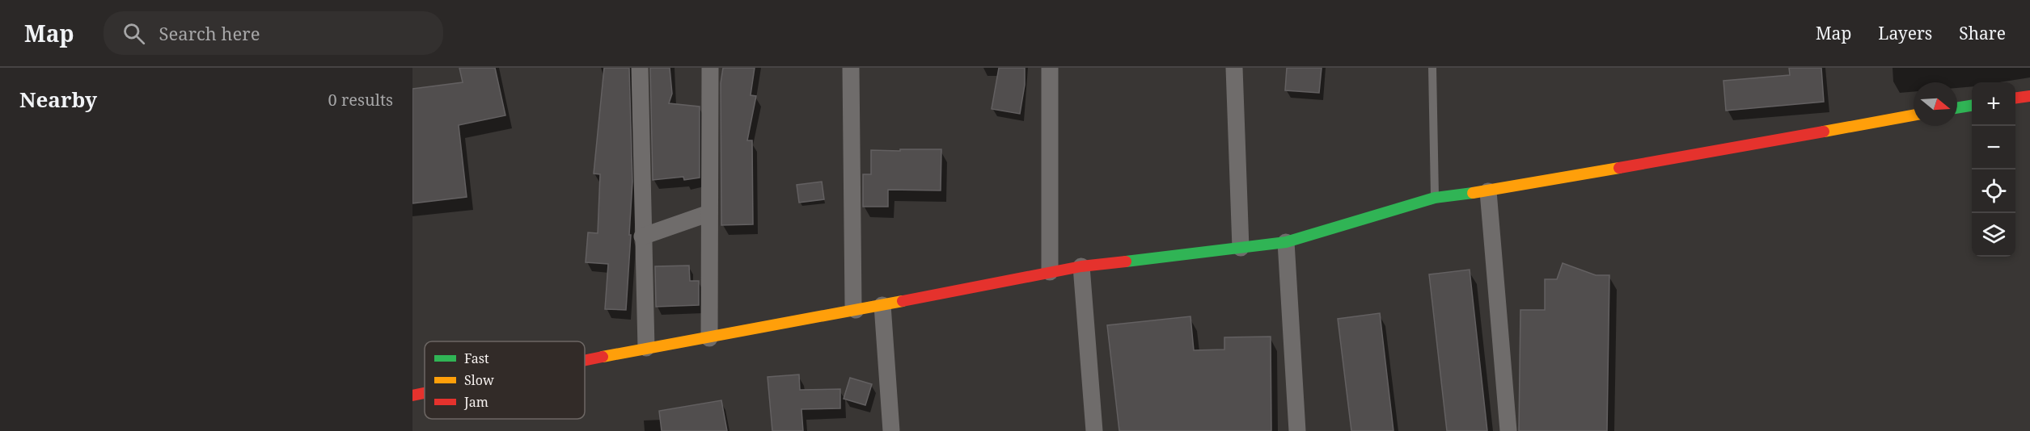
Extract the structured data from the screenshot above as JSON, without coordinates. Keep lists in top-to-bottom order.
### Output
{
  "legend": ["Fast", "Slow", "Jam"],
  "north": "right",
  "page": {
    "header": "Map",
    "search": "Search here",
    "nav": ["Map", "Layers", "Share"],
    "heading": ["Nearby", "0 results"],
    "map_buttons": ["+", "−"]
  }
}
